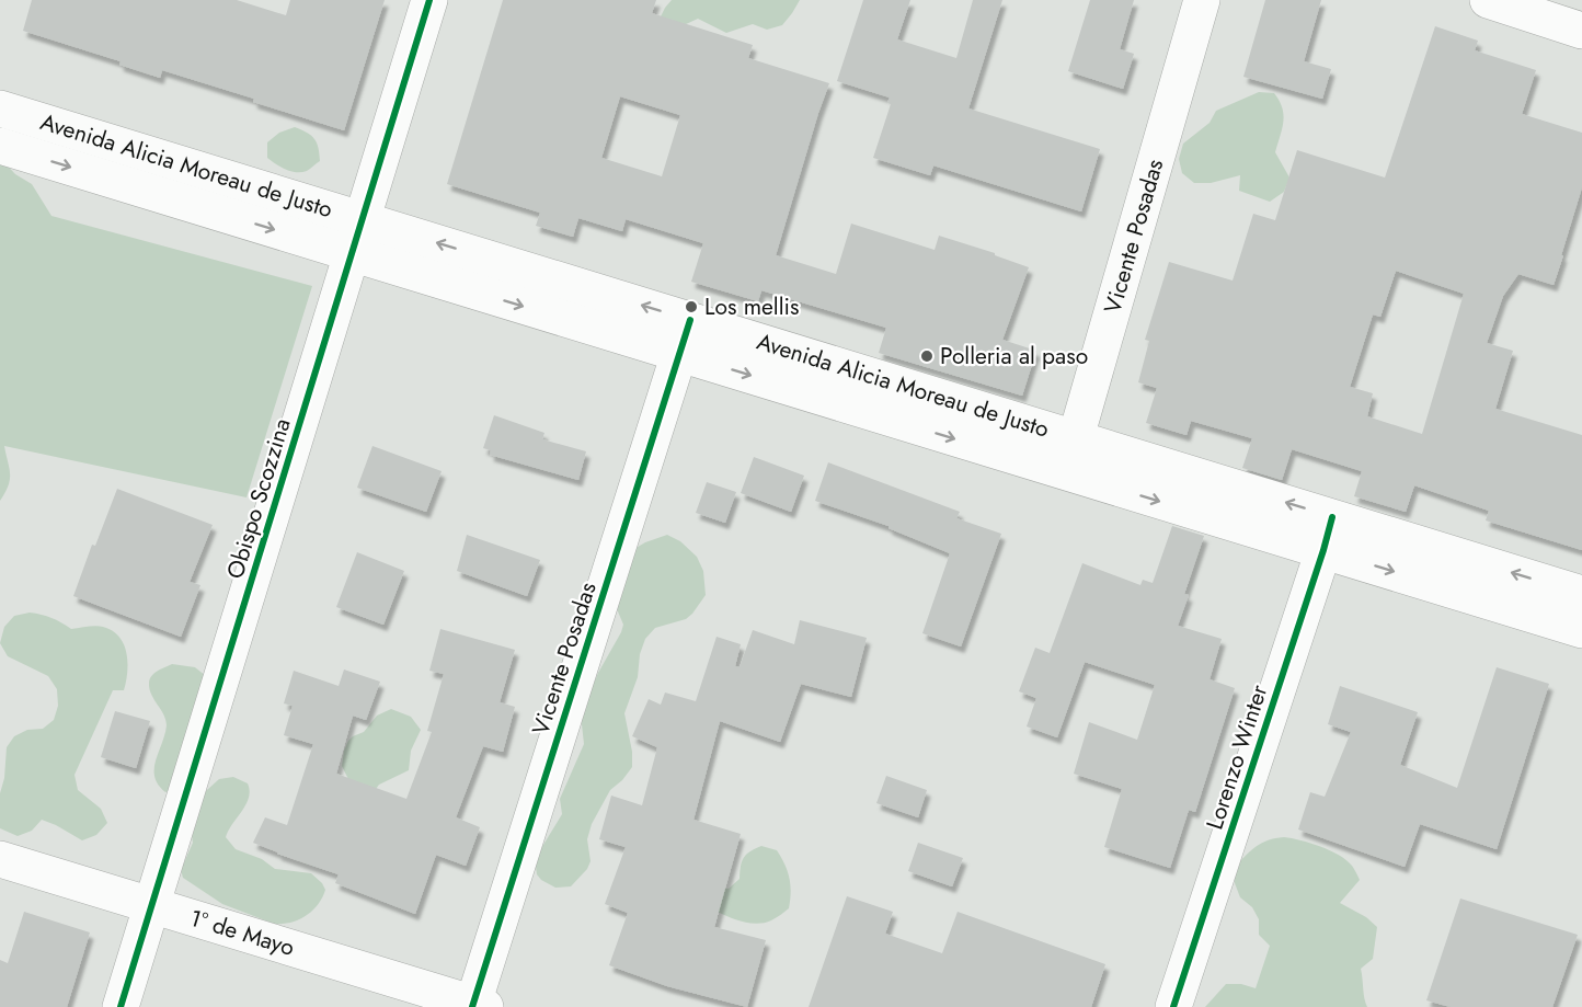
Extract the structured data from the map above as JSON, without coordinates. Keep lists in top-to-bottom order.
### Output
{
  "streets": {
    "street": [
      "Avenida Alicia Moreau de Justo",
      "Vicente Posadas",
      "Obispo Scozzina",
      "Lorenzo Winter",
      "1° de Mayo"
    ]
  },
  "crossings": [
    ["Avenida Alicia Moreau de Justo", "Vicente Posadas"],
    ["Avenida Alicia Moreau de Justo", "Obispo Scozzina"],
    ["Avenida Alicia Moreau de Justo", "Lorenzo Winter"],
    ["Vicente Posadas", "1° de Mayo"],
    ["Obispo Scozzina", "1° de Mayo"]
  ],
  "places": ["Los mellis", "Polleria al paso"]
}
